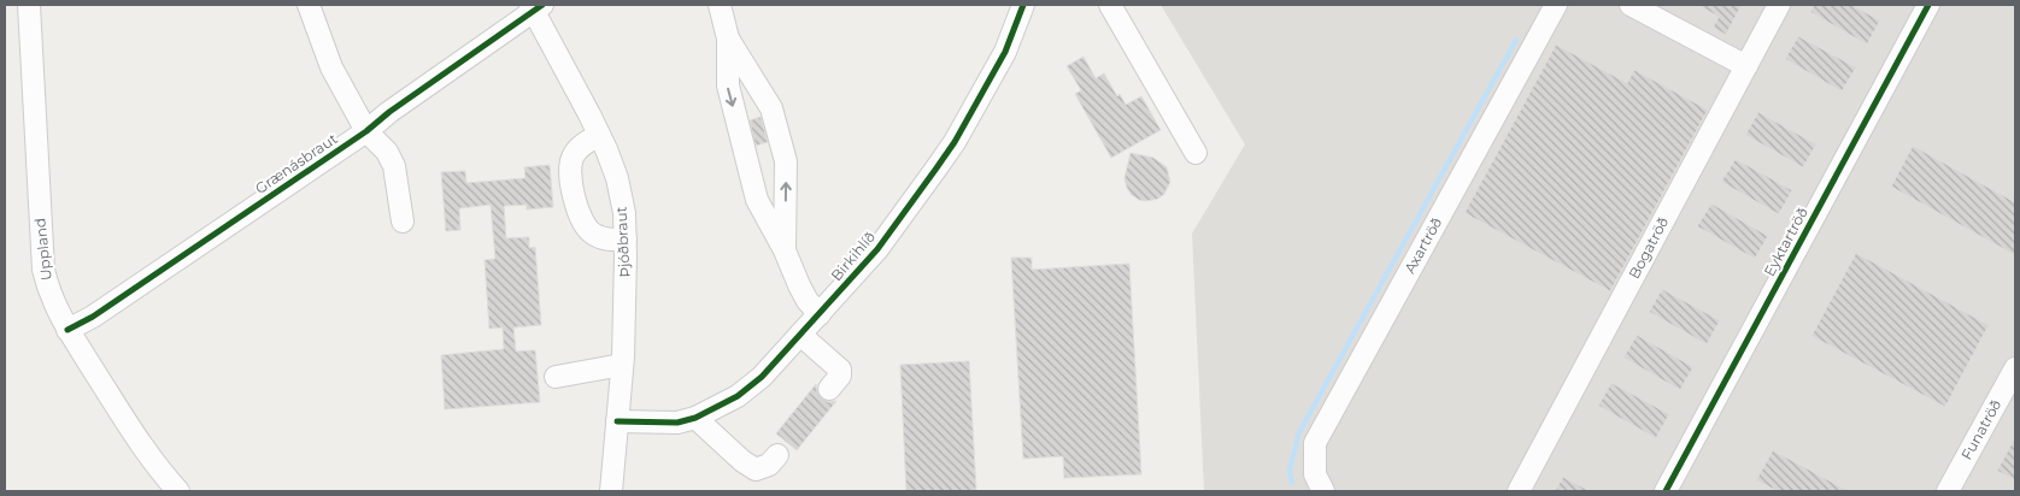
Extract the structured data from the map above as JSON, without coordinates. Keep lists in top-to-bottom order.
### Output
{
  "streets": {
    "street": [
      "Grænásbraut",
      "Þjóðbraut",
      "Eyktartröð",
      "Axartröð",
      "Bogatröð",
      "Uppland",
      "Birkihlíð",
      "Funatröð"
    ]
  },
  "crossings": [
    ["Grænásbraut", "Þjóðbraut"],
    ["Grænásbraut", "Uppland"],
    ["Þjóðbraut", "Birkihlíð"]
  ]
}
